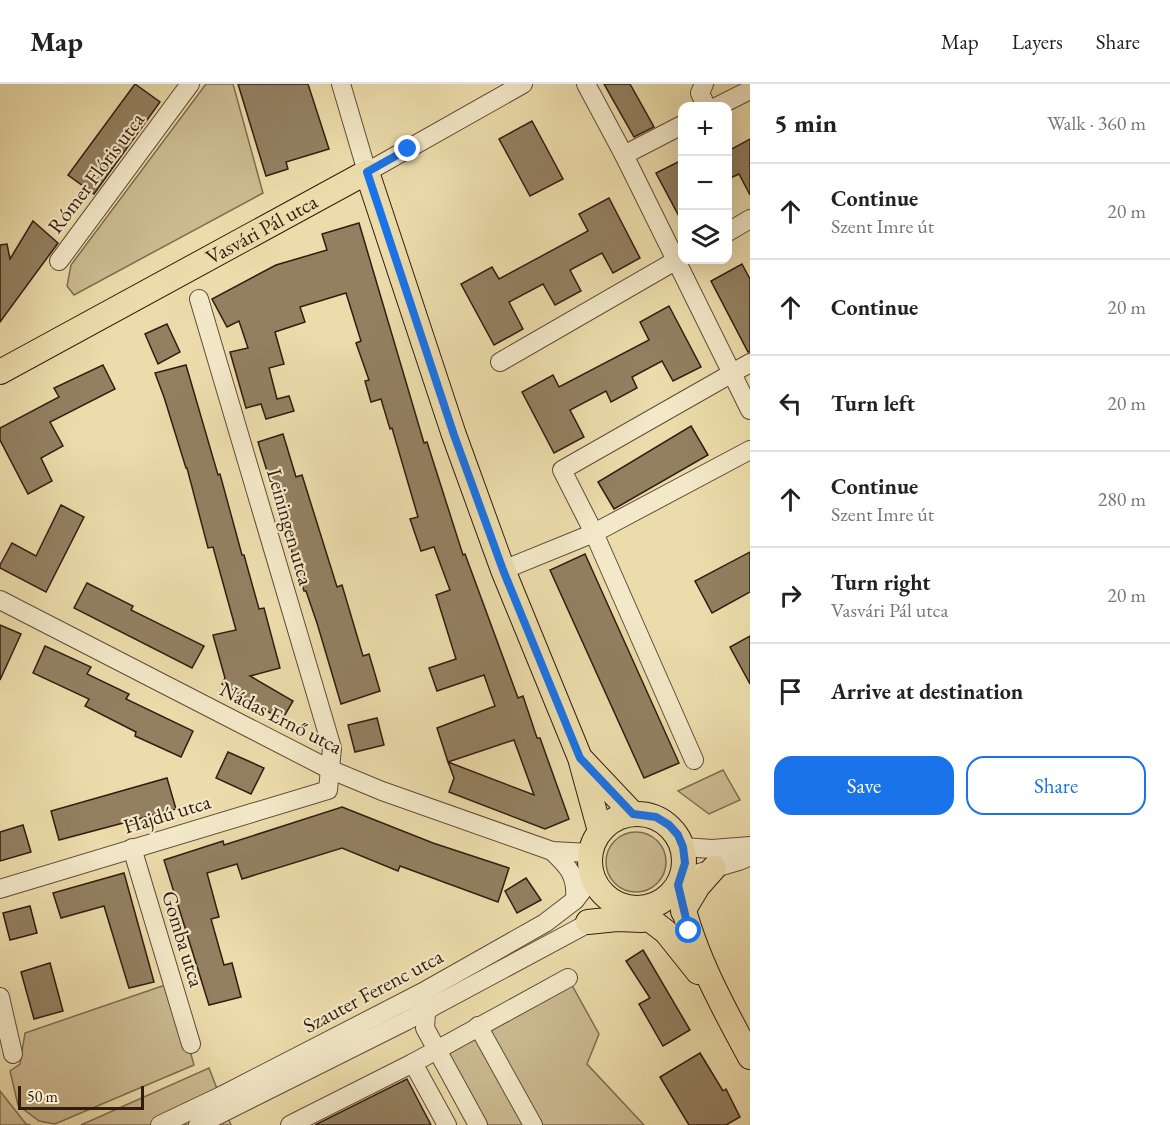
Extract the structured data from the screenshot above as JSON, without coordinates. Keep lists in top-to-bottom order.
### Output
{
  "streets": {
    "main road": ["Vasvári Pál utca"],
    "street": [
      "Rómer Flóris utca",
      "Leiningen utca",
      "Nádas Ernő utca",
      "Hajdú utca",
      "Gomba utca",
      "Szauter Ferenc utca"
    ]
  },
  "crossings": [
    ["Leiningen utca", "Nádas Ernő utca"],
    ["Leiningen utca", "Hajdú utca"],
    ["Nádas Ernő utca", "Hajdú utca"],
    ["Nádas Ernő utca", "Szauter Ferenc utca"],
    ["Hajdú utca", "Gomba utca"]
  ],
  "scale_bar": "50 m",
  "page": {
    "header": "Map",
    "nav": ["Map", "Layers", "Share"],
    "heading": ["5 min", "Walk · 360 m"],
    "map_buttons": ["+", "−"],
    "list": [
      ["Continue", "Szent Imre út", "20 m"],
      ["Continue", "20 m"],
      ["Turn left", "20 m"],
      ["Continue", "Szent Imre út", "280 m"],
      ["Turn right", "Vasvári Pál utca", "20 m"],
      "Arrive at destination"
    ],
    "buttons": ["Save", "Share"],
    "scale": "50 m"
  }
}
